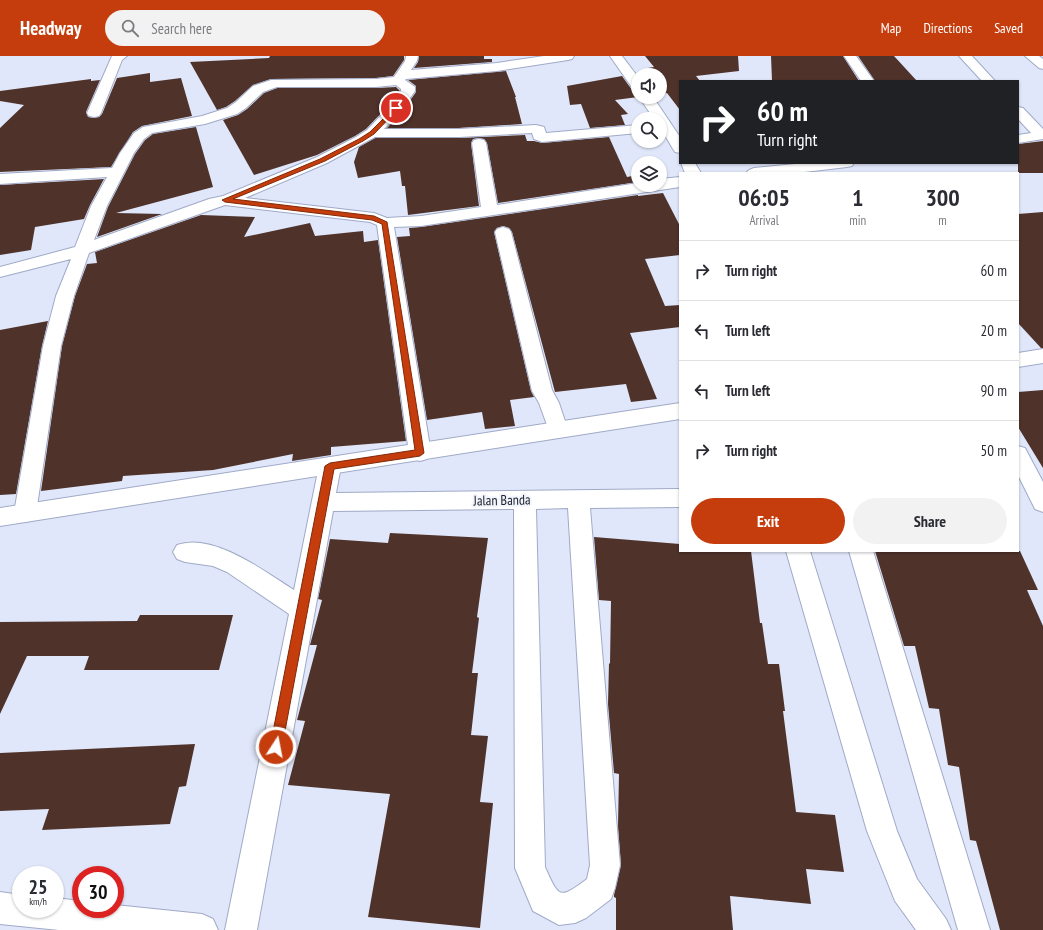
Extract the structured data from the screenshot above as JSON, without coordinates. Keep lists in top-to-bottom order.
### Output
{
  "streets": {
    "street": ["Jalan Banda"]
  },
  "page": {
    "header": "Headway",
    "search": "Search here",
    "nav": ["Map", "Directions", "Saved"],
    "turn": ["60 m", "Turn right"],
    "eta": [
      "06:05",
      "Arrival",
      "1",
      "min",
      "300",
      "m"
    ],
    "list": [
      {
        "name": "Turn right",
        "value": "60 m"
      },
      {
        "name": "Turn left",
        "value": "20 m"
      },
      {
        "name": "Turn left",
        "value": "90 m"
      },
      {
        "name": "Turn right",
        "value": "50 m"
      }
    ],
    "buttons": ["Exit", "Share"],
    "speed": "25 km/h",
    "limit": "30"
  }
}
